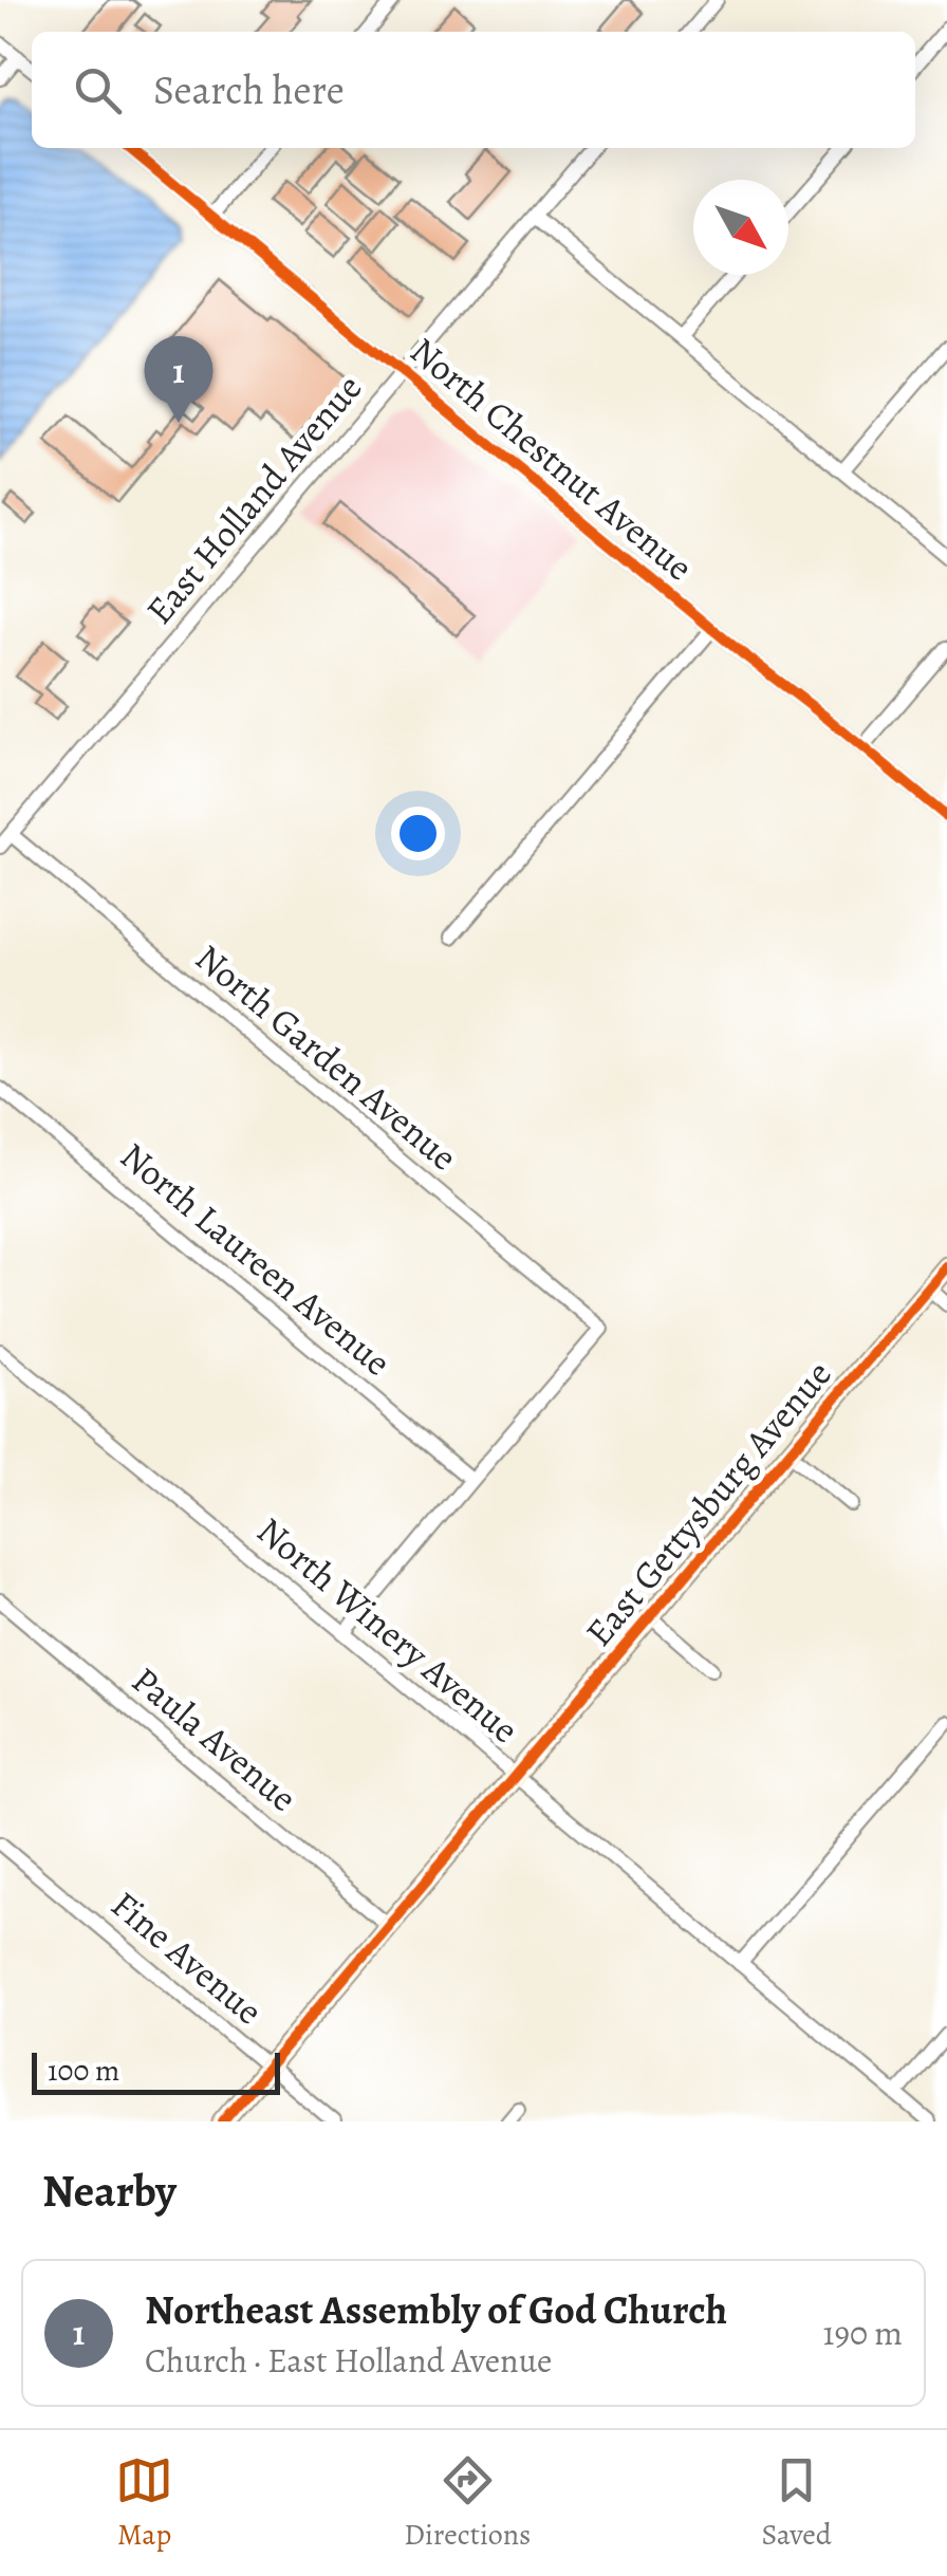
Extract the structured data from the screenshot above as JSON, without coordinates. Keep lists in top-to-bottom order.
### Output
{
  "streets": {
    "street": [
      "North Chestnut Avenue",
      "East Holland Avenue",
      "North Garden Avenue",
      "North Laureen Avenue",
      "East Gettysburg Avenue",
      "North Winery Avenue",
      "Paula Avenue",
      "Fine Avenue"
    ]
  },
  "crossings": [
    ["North Chestnut Avenue", "East Holland Avenue"],
    ["East Holland Avenue", "North Garden Avenue"],
    ["North Garden Avenue", "North Laureen Avenue"],
    ["East Gettysburg Avenue", "North Winery Avenue"],
    ["East Gettysburg Avenue", "Paula Avenue"],
    ["East Gettysburg Avenue", "Fine Avenue"]
  ],
  "scale_bar": "100 m",
  "north": "bottom right",
  "page": {
    "search": "Search here",
    "pins": "1",
    "scale": "100 m",
    "heading": "Nearby",
    "list": [
      {
        "mark": "1",
        "name": "Northeast Assembly of God Church",
        "note": "Church · East Holland Avenue",
        "value": "190 m"
      }
    ],
    "nav": ["Map", "Directions", "Saved"]
  }
}
